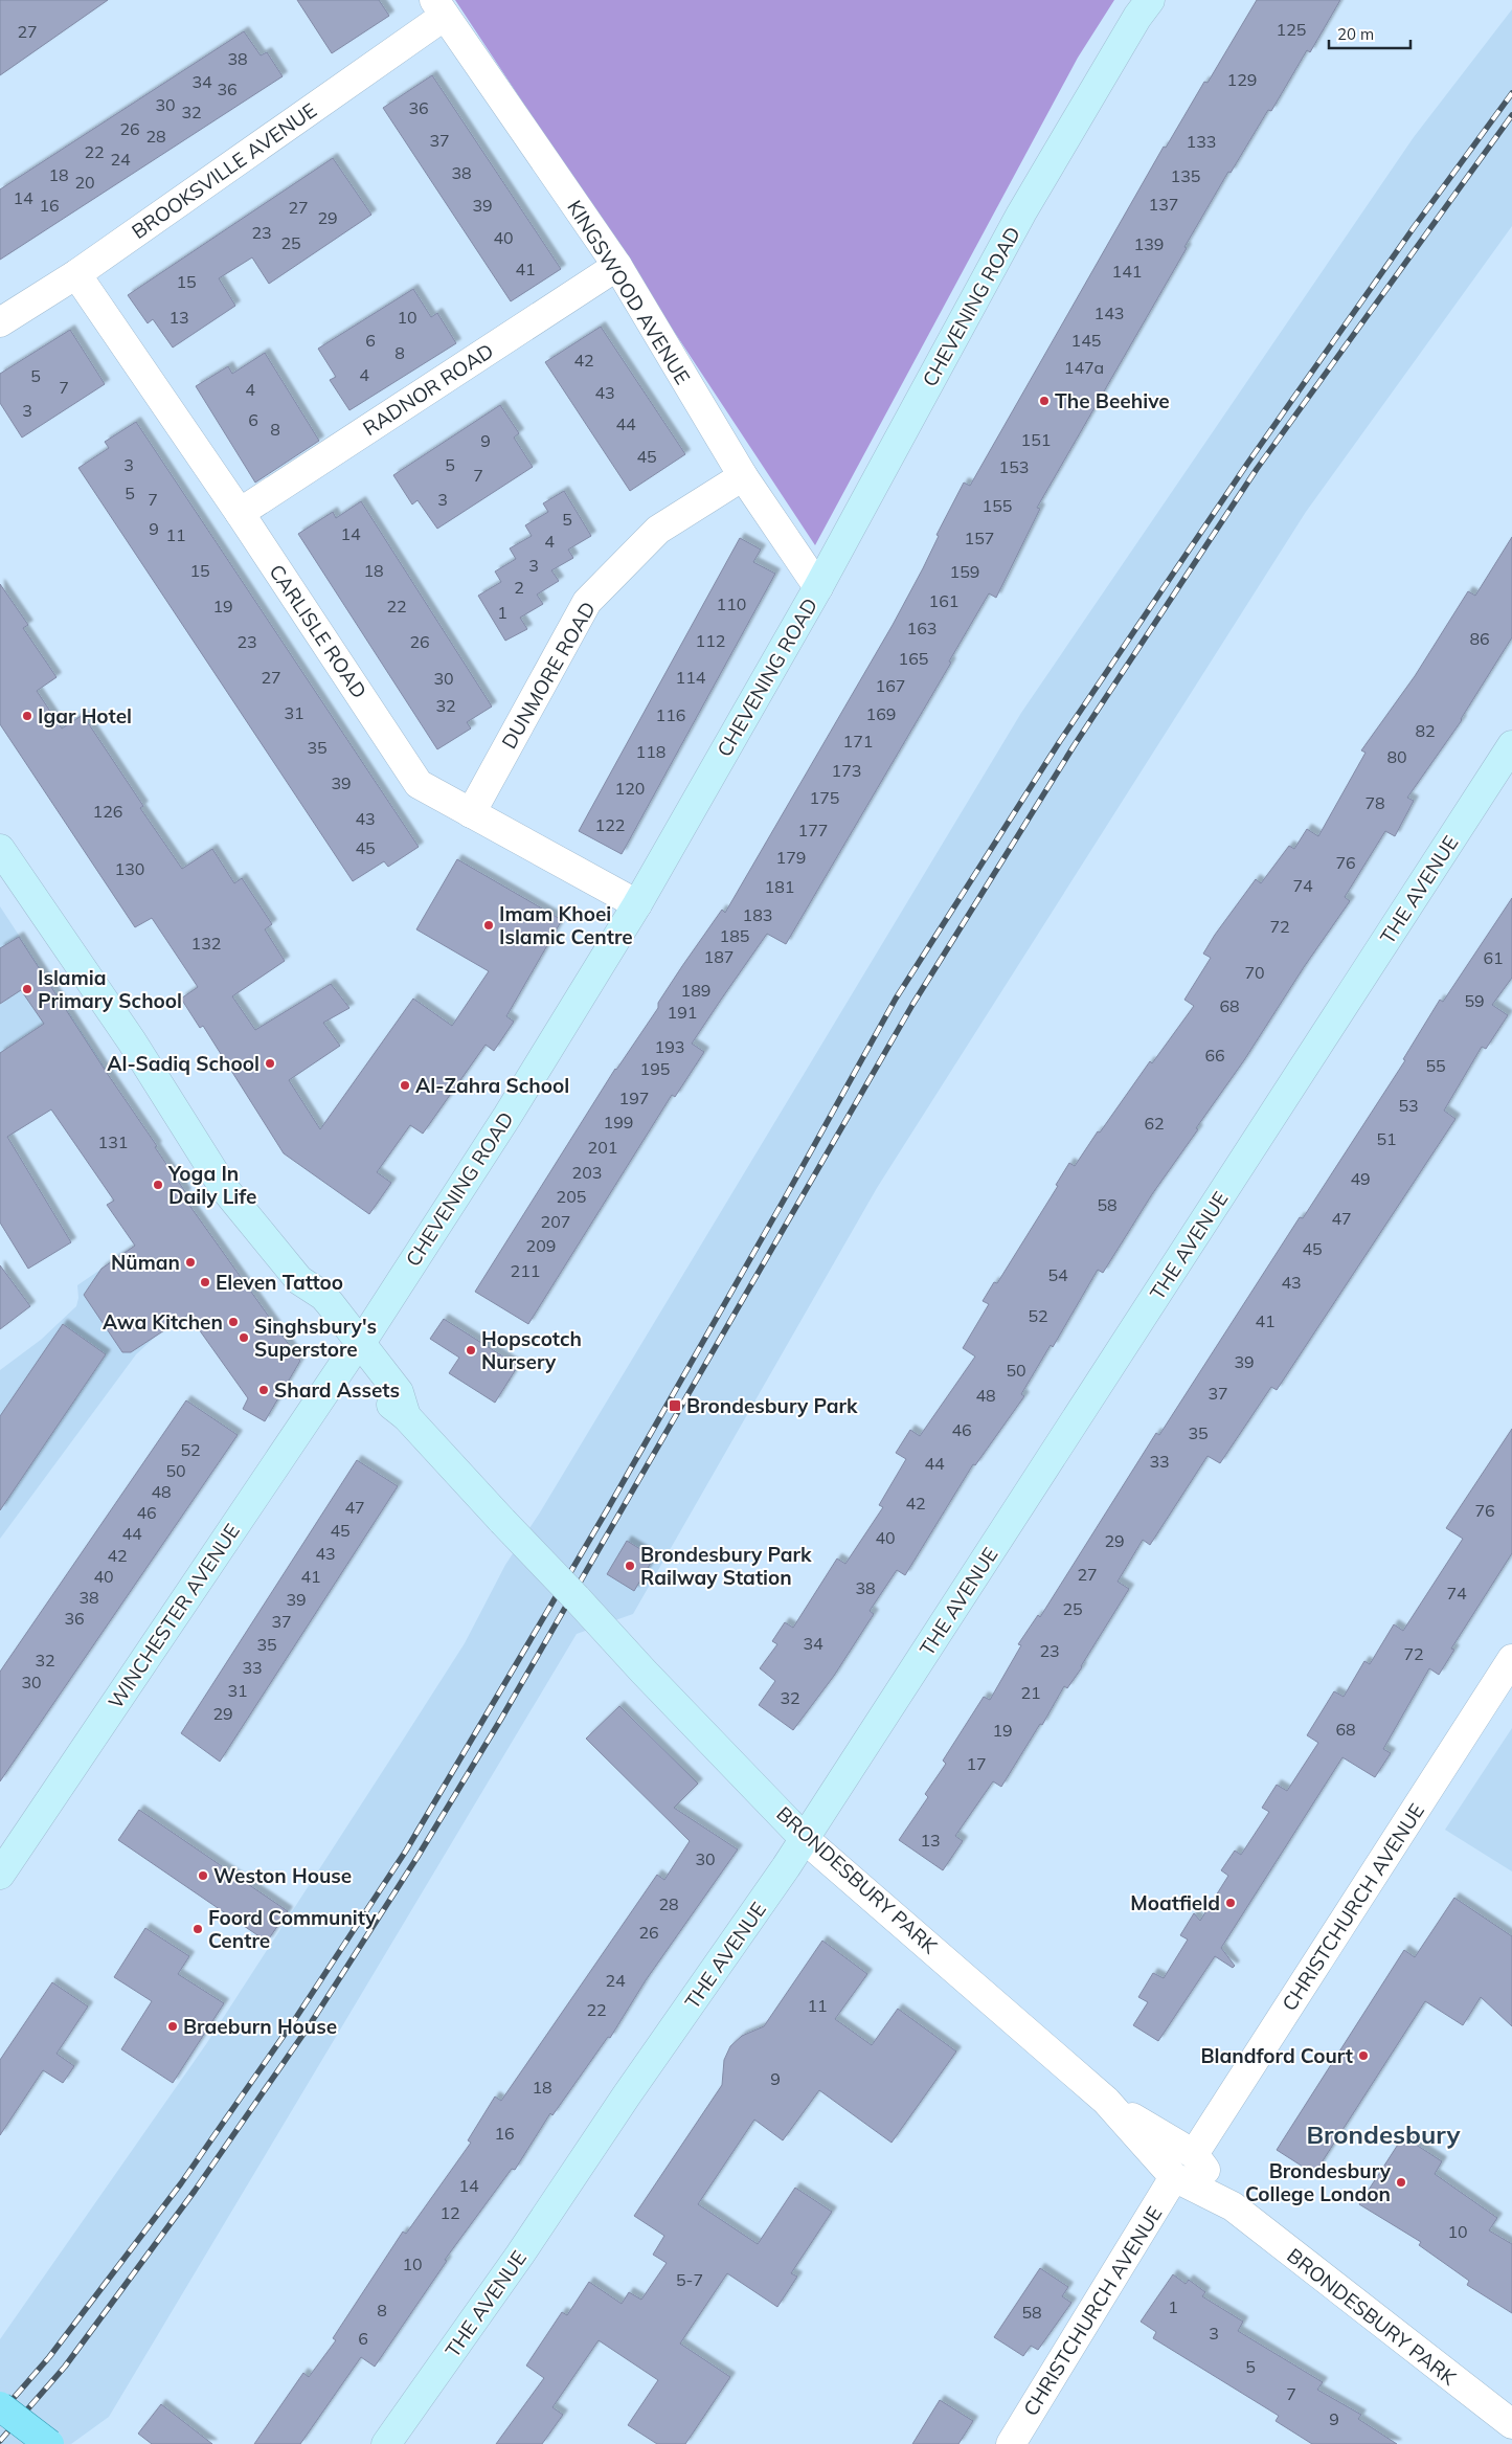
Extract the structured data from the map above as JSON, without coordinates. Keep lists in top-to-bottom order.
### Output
{
  "streets": {
    "street": [
      "BROOKSVILLE AVENUE",
      "KINGSWOOD AVENUE",
      "CHEVENING ROAD",
      "RADNOR ROAD",
      "CARLISLE ROAD",
      "DUNMORE ROAD",
      "THE AVENUE",
      "WINCHESTER AVENUE",
      "BRONDESBURY PARK",
      "CHRISTCHURCH AVENUE"
    ]
  },
  "crossings": [
    ["BROOKSVILLE AVENUE", "KINGSWOOD AVENUE"],
    ["BROOKSVILLE AVENUE", "CARLISLE ROAD"],
    ["KINGSWOOD AVENUE", "CHEVENING ROAD"],
    ["KINGSWOOD AVENUE", "RADNOR ROAD"],
    ["KINGSWOOD AVENUE", "DUNMORE ROAD"],
    ["CHEVENING ROAD", "CARLISLE ROAD"],
    ["CHEVENING ROAD", "WINCHESTER AVENUE"],
    ["CHEVENING ROAD", "BRONDESBURY PARK"],
    ["RADNOR ROAD", "CARLISLE ROAD"],
    ["CARLISLE ROAD", "DUNMORE ROAD"],
    ["THE AVENUE", "BRONDESBURY PARK"],
    ["WINCHESTER AVENUE", "BRONDESBURY PARK"],
    ["BRONDESBURY PARK", "CHRISTCHURCH AVENUE"]
  ],
  "districts": ["Brondesbury"],
  "places": {
    "other": [
      "The Beehive",
      "Igar Hotel",
      "Imam Khoei Islamic Centre",
      "Islamia Primary School",
      "Al-Sadiq School",
      "Al-Zahra School",
      "Yoga In Daily Life",
      "Nüman",
      "Eleven Tattoo",
      "Awa Kitchen",
      "Singhsbury's Superstore",
      "Hopscotch Nursery",
      "Shard Assets",
      "Brondesbury Park Railway Station",
      "Weston House",
      "Moatfield",
      "Foord Community Centre",
      "Braeburn House",
      "Blandford Court",
      "Brondesbury College London"
    ],
    "transit": ["Brondesbury Park"]
  },
  "house_numbers": [
    "125",
    "27",
    "38",
    "129",
    "34",
    "36",
    "30",
    "36",
    "32",
    "26",
    "28",
    "37",
    "133",
    "22",
    "24",
    "38",
    "18",
    "135",
    "20",
    "14",
    "137",
    "16",
    "39",
    "27",
    "29",
    "23",
    "40",
    "25",
    "139",
    "41",
    "141",
    "15",
    "143",
    "13",
    "10",
    "6",
    "145",
    "8",
    "42",
    "147a",
    "4",
    "5",
    "7",
    "4",
    "43",
    "3",
    "6",
    "44",
    "8",
    "151",
    "9",
    "45",
    "3",
    "5",
    "153",
    "7",
    "5",
    "7",
    "3",
    "155",
    "5",
    "9",
    "14",
    "11",
    "157",
    "4",
    "3",
    "15",
    "18",
    "159",
    "2",
    "161",
    "110",
    "19",
    "22",
    "1",
    "163",
    "86",
    "112",
    "23",
    "26",
    "165",
    "27",
    "114",
    "30",
    "167",
    "32",
    "31",
    "169",
    "116",
    "82",
    "171",
    "35",
    "118",
    "80",
    "173",
    "39",
    "120",
    "175",
    "78",
    "126",
    "43",
    "122",
    "177",
    "45",
    "179",
    "76",
    "130",
    "74",
    "181",
    "183",
    "72",
    "185",
    "132",
    "187",
    "61",
    "70",
    "189",
    "59",
    "68",
    "191",
    "193",
    "66",
    "55",
    "195",
    "197",
    "53",
    "199",
    "62",
    "51",
    "131",
    "201",
    "203",
    "49",
    "205",
    "58",
    "47",
    "207",
    "209",
    "45",
    "211",
    "54",
    "43",
    "52",
    "41",
    "39",
    "50",
    "37",
    "48",
    "46",
    "35",
    "52",
    "33",
    "44",
    "50",
    "48",
    "42",
    "47",
    "76",
    "46",
    "45",
    "44",
    "40",
    "29",
    "43",
    "42",
    "27",
    "40",
    "41",
    "38",
    "74",
    "38",
    "39",
    "25",
    "36",
    "37",
    "34",
    "35",
    "23",
    "72",
    "32",
    "33",
    "30",
    "31",
    "21",
    "32",
    "29",
    "68",
    "19",
    "17",
    "13",
    "30",
    "28",
    "26",
    "24",
    "11",
    "22",
    "9",
    "18",
    "16",
    "14",
    "12",
    "10",
    "10",
    "5-7",
    "1",
    "8",
    "58",
    "3",
    "6",
    "5",
    "7",
    "9"
  ],
  "scale_bar": "20 m"
}
